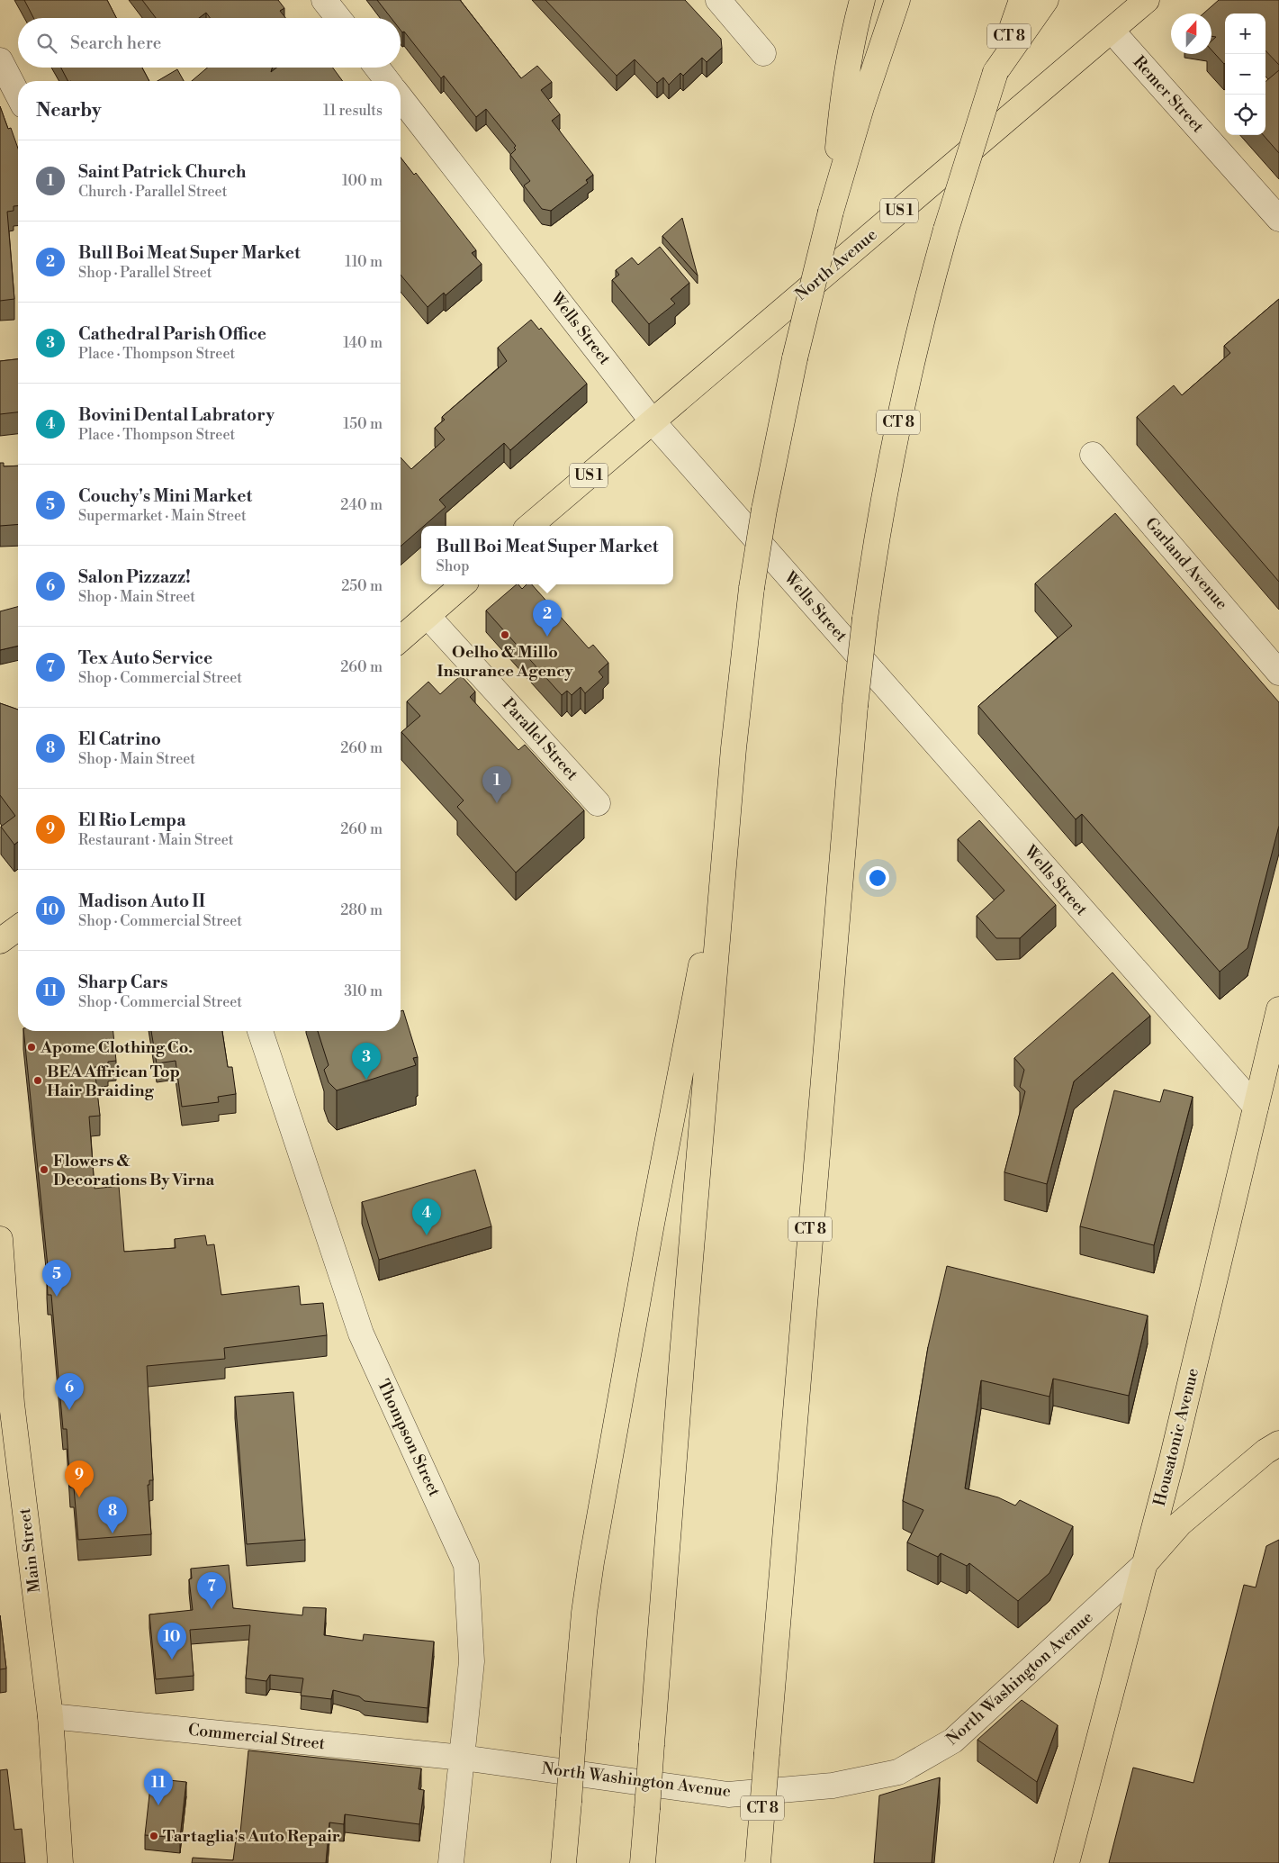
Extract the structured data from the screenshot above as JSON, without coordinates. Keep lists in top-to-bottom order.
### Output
{
  "streets": {
    "main road": [
      "CT 8",
      "US 1",
      "North Avenue",
      "Housatonic Avenue",
      "Main Street",
      "North Washington Avenue"
    ],
    "street": [
      "Remer Street",
      "Wells Street",
      "Garland Avenue",
      "Parallel Street",
      "Thompson Street",
      "Commercial Street"
    ]
  },
  "crossings": [
    ["Remer Street", "North Avenue"],
    ["North Avenue", "Wells Street"],
    ["Wells Street", "Housatonic Avenue"],
    ["Housatonic Avenue", "North Washington Avenue"],
    ["Thompson Street", "North Washington Avenue"],
    ["Thompson Street", "Commercial Street"],
    ["Main Street", "Commercial Street"],
    ["North Washington Avenue", "Commercial Street"]
  ],
  "places": [
    "Oelho & Millo Insurance Agency",
    "Apome Clothing Co.",
    "BEA Affrican Top Hair Braiding",
    "Flowers & Decorations By Virna",
    "Tartaglia's Auto Repair"
  ],
  "north": "top",
  "page": {
    "map_buttons": ["+", "−"],
    "search": "Search here",
    "heading": ["Nearby", "11 results"],
    "list": [
      {
        "mark": "1",
        "name": "Saint Patrick Church",
        "note": "Church · Parallel Street",
        "value": "100 m"
      },
      {
        "mark": "2",
        "name": "Bull Boi Meat Super Market",
        "note": "Shop · Parallel Street",
        "value": "110 m"
      },
      {
        "mark": "3",
        "name": "Cathedral Parish Office",
        "note": "Place · Thompson Street",
        "value": "140 m"
      },
      {
        "mark": "4",
        "name": "Bovini Dental Labratory",
        "note": "Place · Thompson Street",
        "value": "150 m"
      },
      {
        "mark": "5",
        "name": "Couchy's Mini Market",
        "note": "Supermarket · Main Street",
        "value": "240 m"
      },
      {
        "mark": "6",
        "name": "Salon Pizzazz!",
        "note": "Shop · Main Street",
        "value": "250 m"
      },
      {
        "mark": "7",
        "name": "Tex Auto Service",
        "note": "Shop · Commercial Street",
        "value": "260 m"
      },
      {
        "mark": "8",
        "name": "El Catrino",
        "note": "Shop · Main Street",
        "value": "260 m"
      },
      {
        "mark": "9",
        "name": "El Rio Lempa",
        "note": "Restaurant · Main Street",
        "value": "260 m"
      },
      {
        "mark": "10",
        "name": "Madison Auto II",
        "note": "Shop · Commercial Street",
        "value": "280 m"
      },
      {
        "mark": "11",
        "name": "Sharp Cars",
        "note": "Shop · Commercial Street",
        "value": "310 m"
      }
    ],
    "popup": ["Bull Boi Meat Super Market", "Shop"],
    "pins": [
      "2",
      "1",
      "3",
      "4",
      "5",
      "6",
      "9",
      "8",
      "7",
      "10",
      "11"
    ]
  }
}
